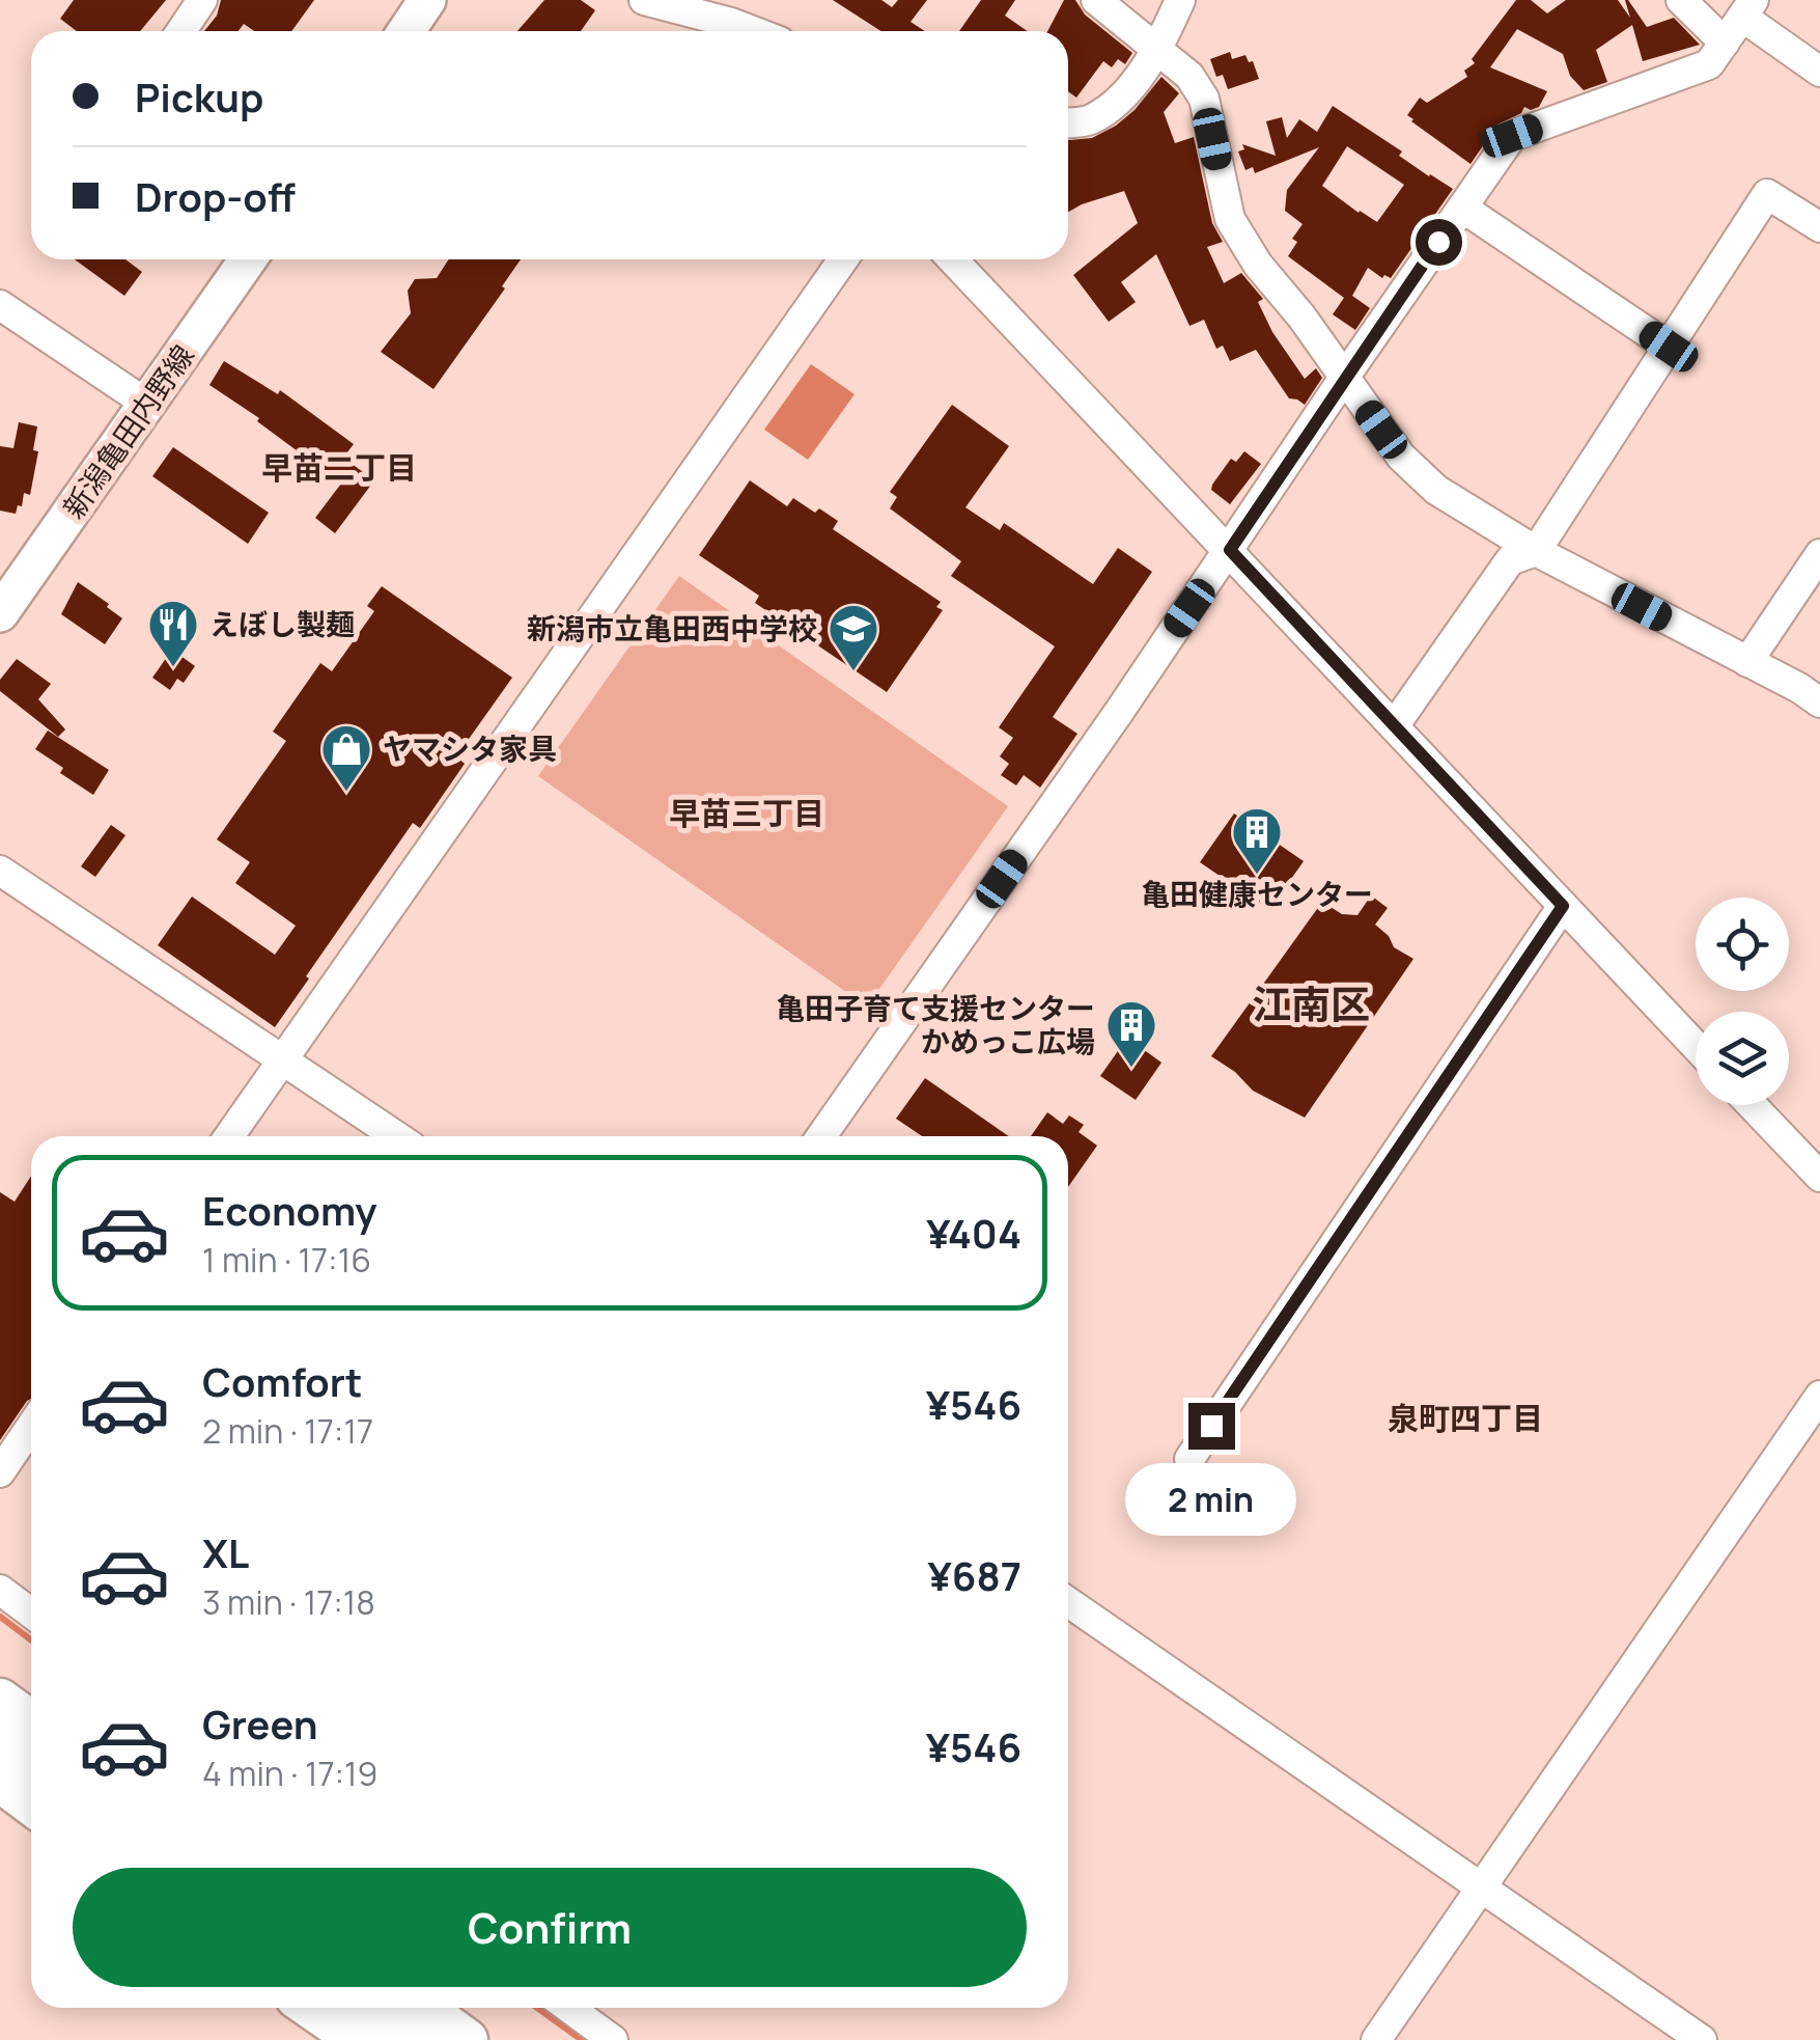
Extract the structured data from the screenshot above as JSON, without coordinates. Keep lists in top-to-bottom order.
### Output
{
  "streets": {
    "main road": ["新潟亀田内野線"]
  },
  "districts": [
    "早苗二丁目",
    "早苗三丁目",
    "江南区",
    "泉町四丁目"
  ],
  "places": {
    "restaurant": ["えぼし製麺"],
    "school or university": ["新潟市立亀田西中学校"],
    "shop": ["ヤマシタ家具"],
    "building": ["亀田健康センター", "亀田子育て支援センター かめっこ広場"]
  },
  "page": {
    "banner": ["Pickup", "Drop-off"],
    "list": [
      {
        "name": "Economy",
        "note": "1 min · 17:16",
        "value": "¥404"
      },
      {
        "name": "Comfort",
        "note": "2 min · 17:17",
        "value": "¥546"
      },
      {
        "name": "XL",
        "note": "3 min · 17:18",
        "value": "¥687"
      },
      {
        "name": "Green",
        "note": "4 min · 17:19",
        "value": "¥546"
      }
    ],
    "bubble": "2 min",
    "buttons": "Confirm"
  }
}
